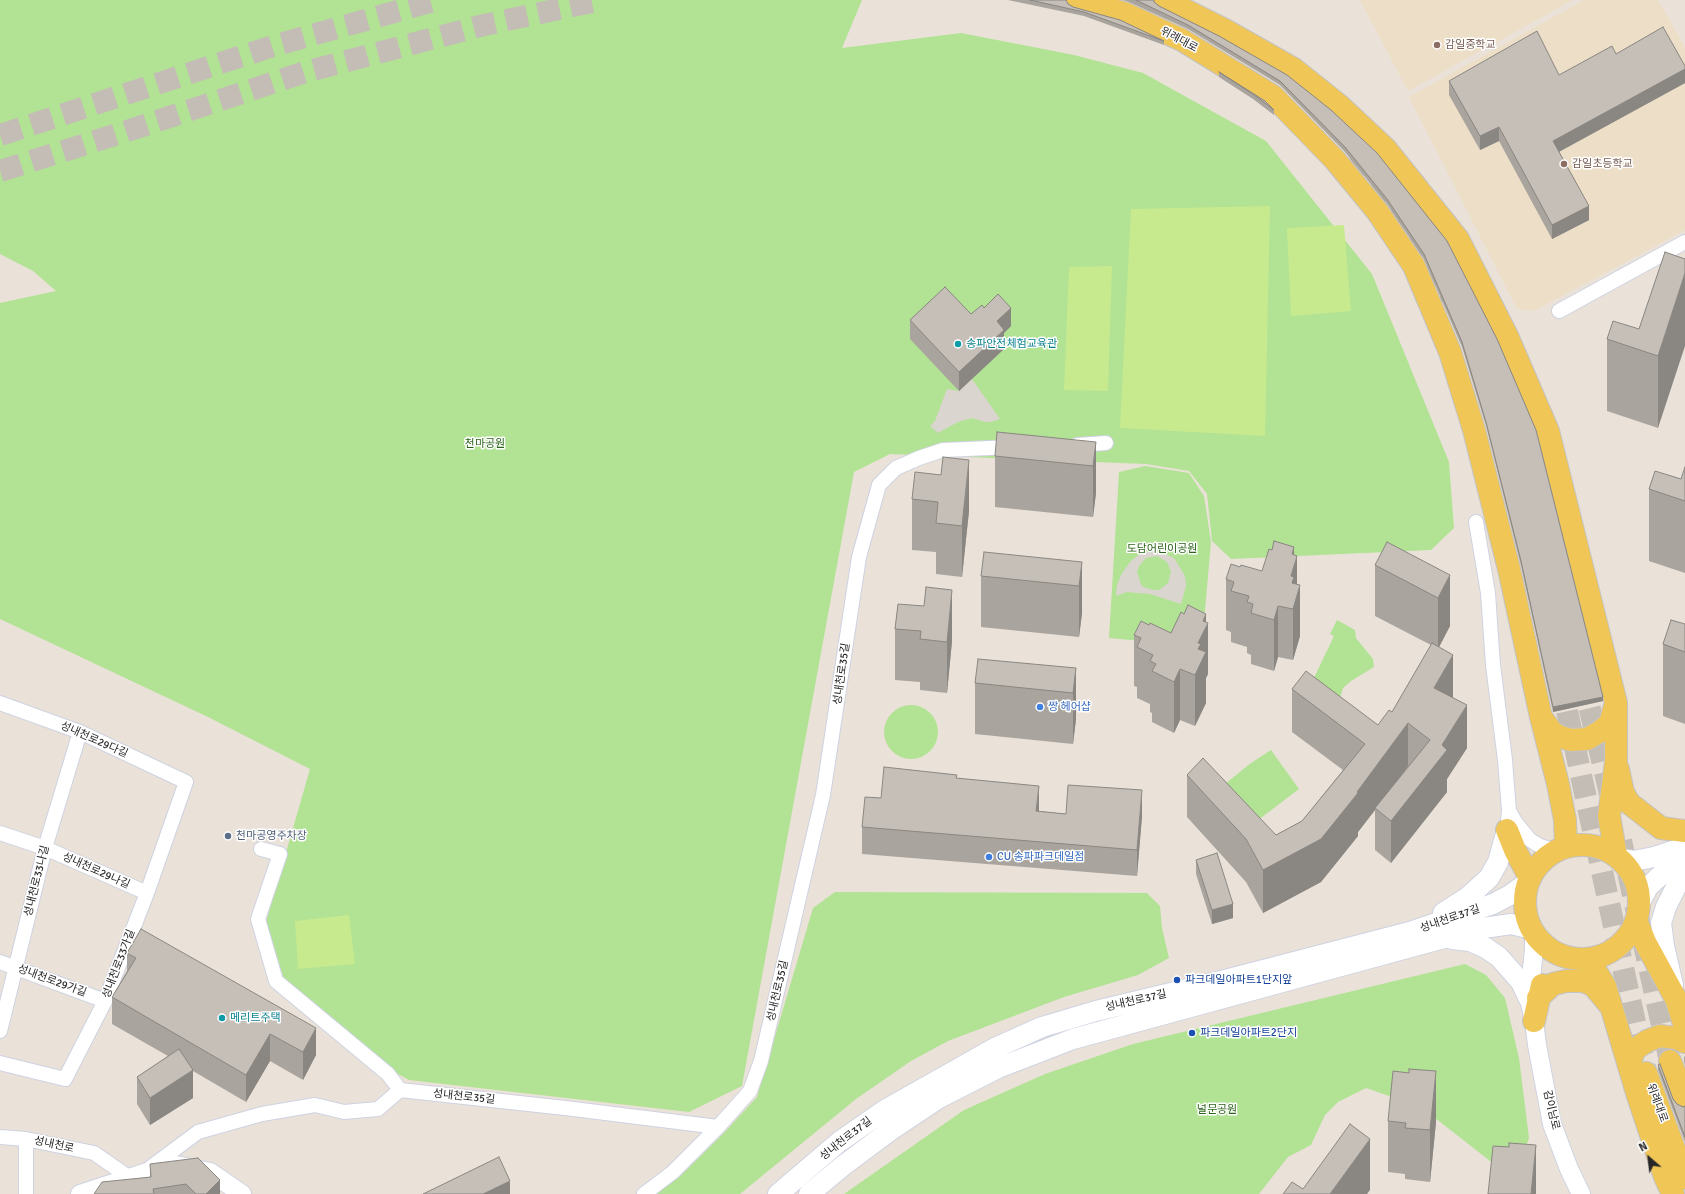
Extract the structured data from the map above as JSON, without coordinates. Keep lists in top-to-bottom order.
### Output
{
  "streets": {
    "main road": ["위례대로", "성내천로37길"],
    "street": [
      "성내천로35길",
      "성내천로29다길",
      "성내천로29나길",
      "성내천로33나길",
      "성내천로33가길",
      "성내천로29가길",
      "감이남로",
      "성내천로"
    ]
  },
  "crossings": [
    ["위례대로", "성내천로37길"],
    ["성내천로29다길", "성내천로33나길"],
    ["성내천로29다길", "성내천로33가길"],
    ["성내천로29나길", "성내천로33나길"],
    ["성내천로29나길", "성내천로33가길"],
    ["성내천로33나길", "성내천로29가길"],
    ["성내천로33가길", "성내천로29가길"]
  ],
  "parks": ["천마공원", "도담어린이공원", "널문공원"],
  "places": [
    "감일중학교",
    "감일초등학교",
    "송파안전체험교육관",
    "짱 헤어샵",
    "천마공영주차장",
    "CU 송파파크데일점",
    "파크데일아파트1단지앞",
    "메리트주택",
    "파크데일아파트2단지"
  ],
  "north": "top left"
}
